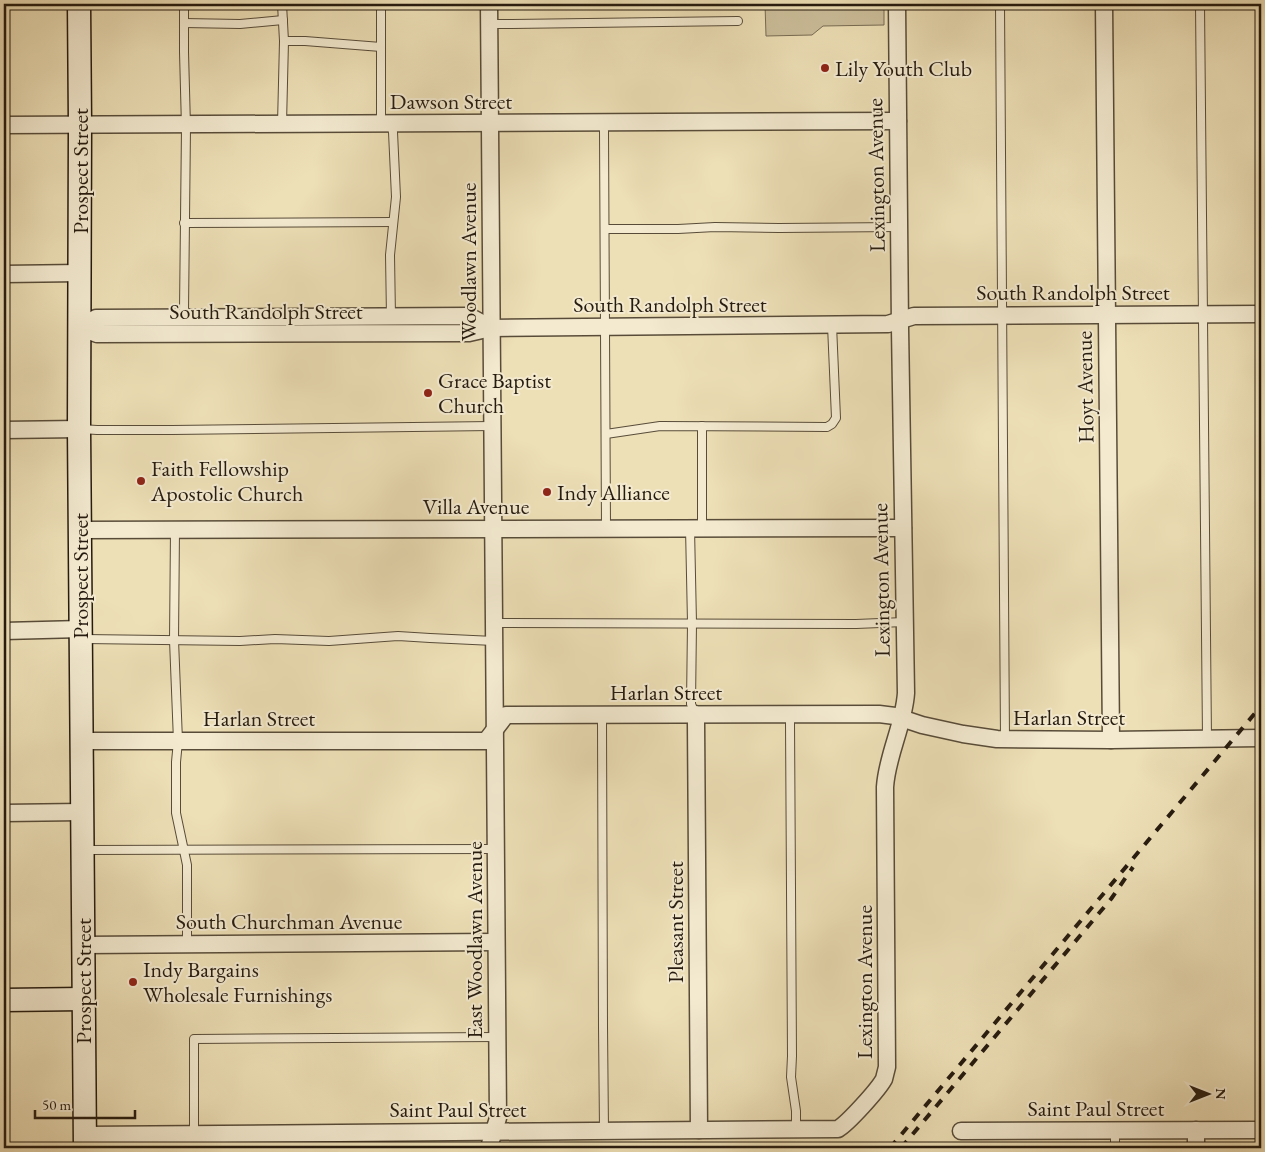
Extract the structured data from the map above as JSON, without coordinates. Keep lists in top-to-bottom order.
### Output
{
  "streets": {
    "main road": ["Prospect Street"],
    "street": [
      "Dawson Street",
      "Lexington Avenue",
      "Woodlawn Avenue",
      "South Randolph Street",
      "Hoyt Avenue",
      "Villa Avenue",
      "Harlan Street",
      "South Churchman Avenue",
      "Pleasant Street",
      "East Woodlawn Avenue",
      "Saint Paul Street"
    ]
  },
  "crossings": [
    ["Dawson Street", "Prospect Street"],
    ["Dawson Street", "Lexington Avenue"],
    ["Dawson Street", "Woodlawn Avenue"],
    ["Prospect Street", "South Randolph Street"],
    ["Prospect Street", "Villa Avenue"],
    ["Prospect Street", "Harlan Street"],
    ["Prospect Street", "South Churchman Avenue"],
    ["Prospect Street", "Saint Paul Street"],
    ["Lexington Avenue", "South Randolph Street"],
    ["Lexington Avenue", "Villa Avenue"],
    ["Lexington Avenue", "Harlan Street"],
    ["Lexington Avenue", "Saint Paul Street"],
    ["Woodlawn Avenue", "South Randolph Street"],
    ["Woodlawn Avenue", "Villa Avenue"],
    ["Woodlawn Avenue", "Harlan Street"],
    ["Woodlawn Avenue", "East Woodlawn Avenue"],
    ["South Randolph Street", "Hoyt Avenue"],
    ["Hoyt Avenue", "Harlan Street"],
    ["Harlan Street", "Pleasant Street"],
    ["Harlan Street", "East Woodlawn Avenue"],
    ["South Churchman Avenue", "East Woodlawn Avenue"],
    ["Pleasant Street", "Saint Paul Street"],
    ["East Woodlawn Avenue", "Saint Paul Street"]
  ],
  "places": [
    "Lily Youth Club",
    "Grace Baptist Church",
    "Faith Fellowship Apostolic Church",
    "Indy Alliance",
    "Indy Bargains Wholesale Furnishings"
  ],
  "scale_bar": "50 m",
  "north": "right"
}
